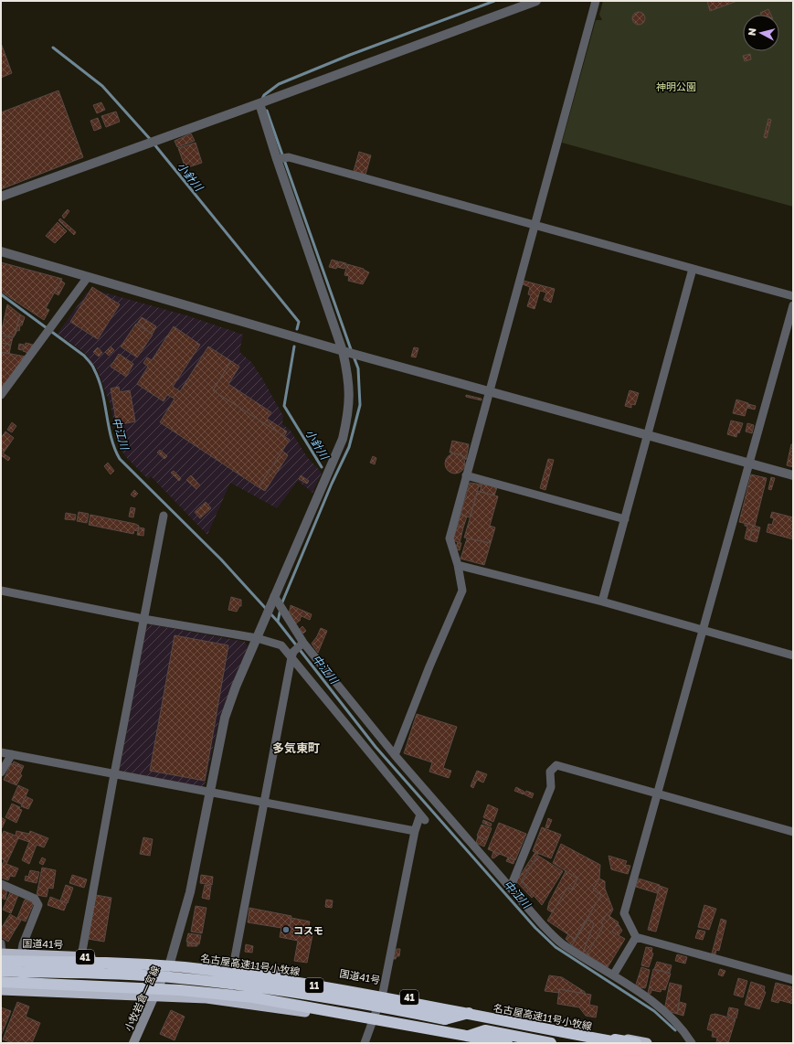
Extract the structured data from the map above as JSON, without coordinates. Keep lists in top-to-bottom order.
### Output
{
  "streets": {
    "highway": [
      "国道41号",
      "41",
      "名古屋高速11号小牧線",
      "11"
    ],
    "main road": ["小牧岩倉一宮線"]
  },
  "crossings": [
    ["国道41号", "名古屋高速11号小牧線"],
    ["国道41号", "小牧岩倉一宮線"]
  ],
  "districts": ["多気東町"],
  "water": ["小針川", "中江川"],
  "parks": ["神明公園"],
  "places": ["コスモ"],
  "north": "left"
}
